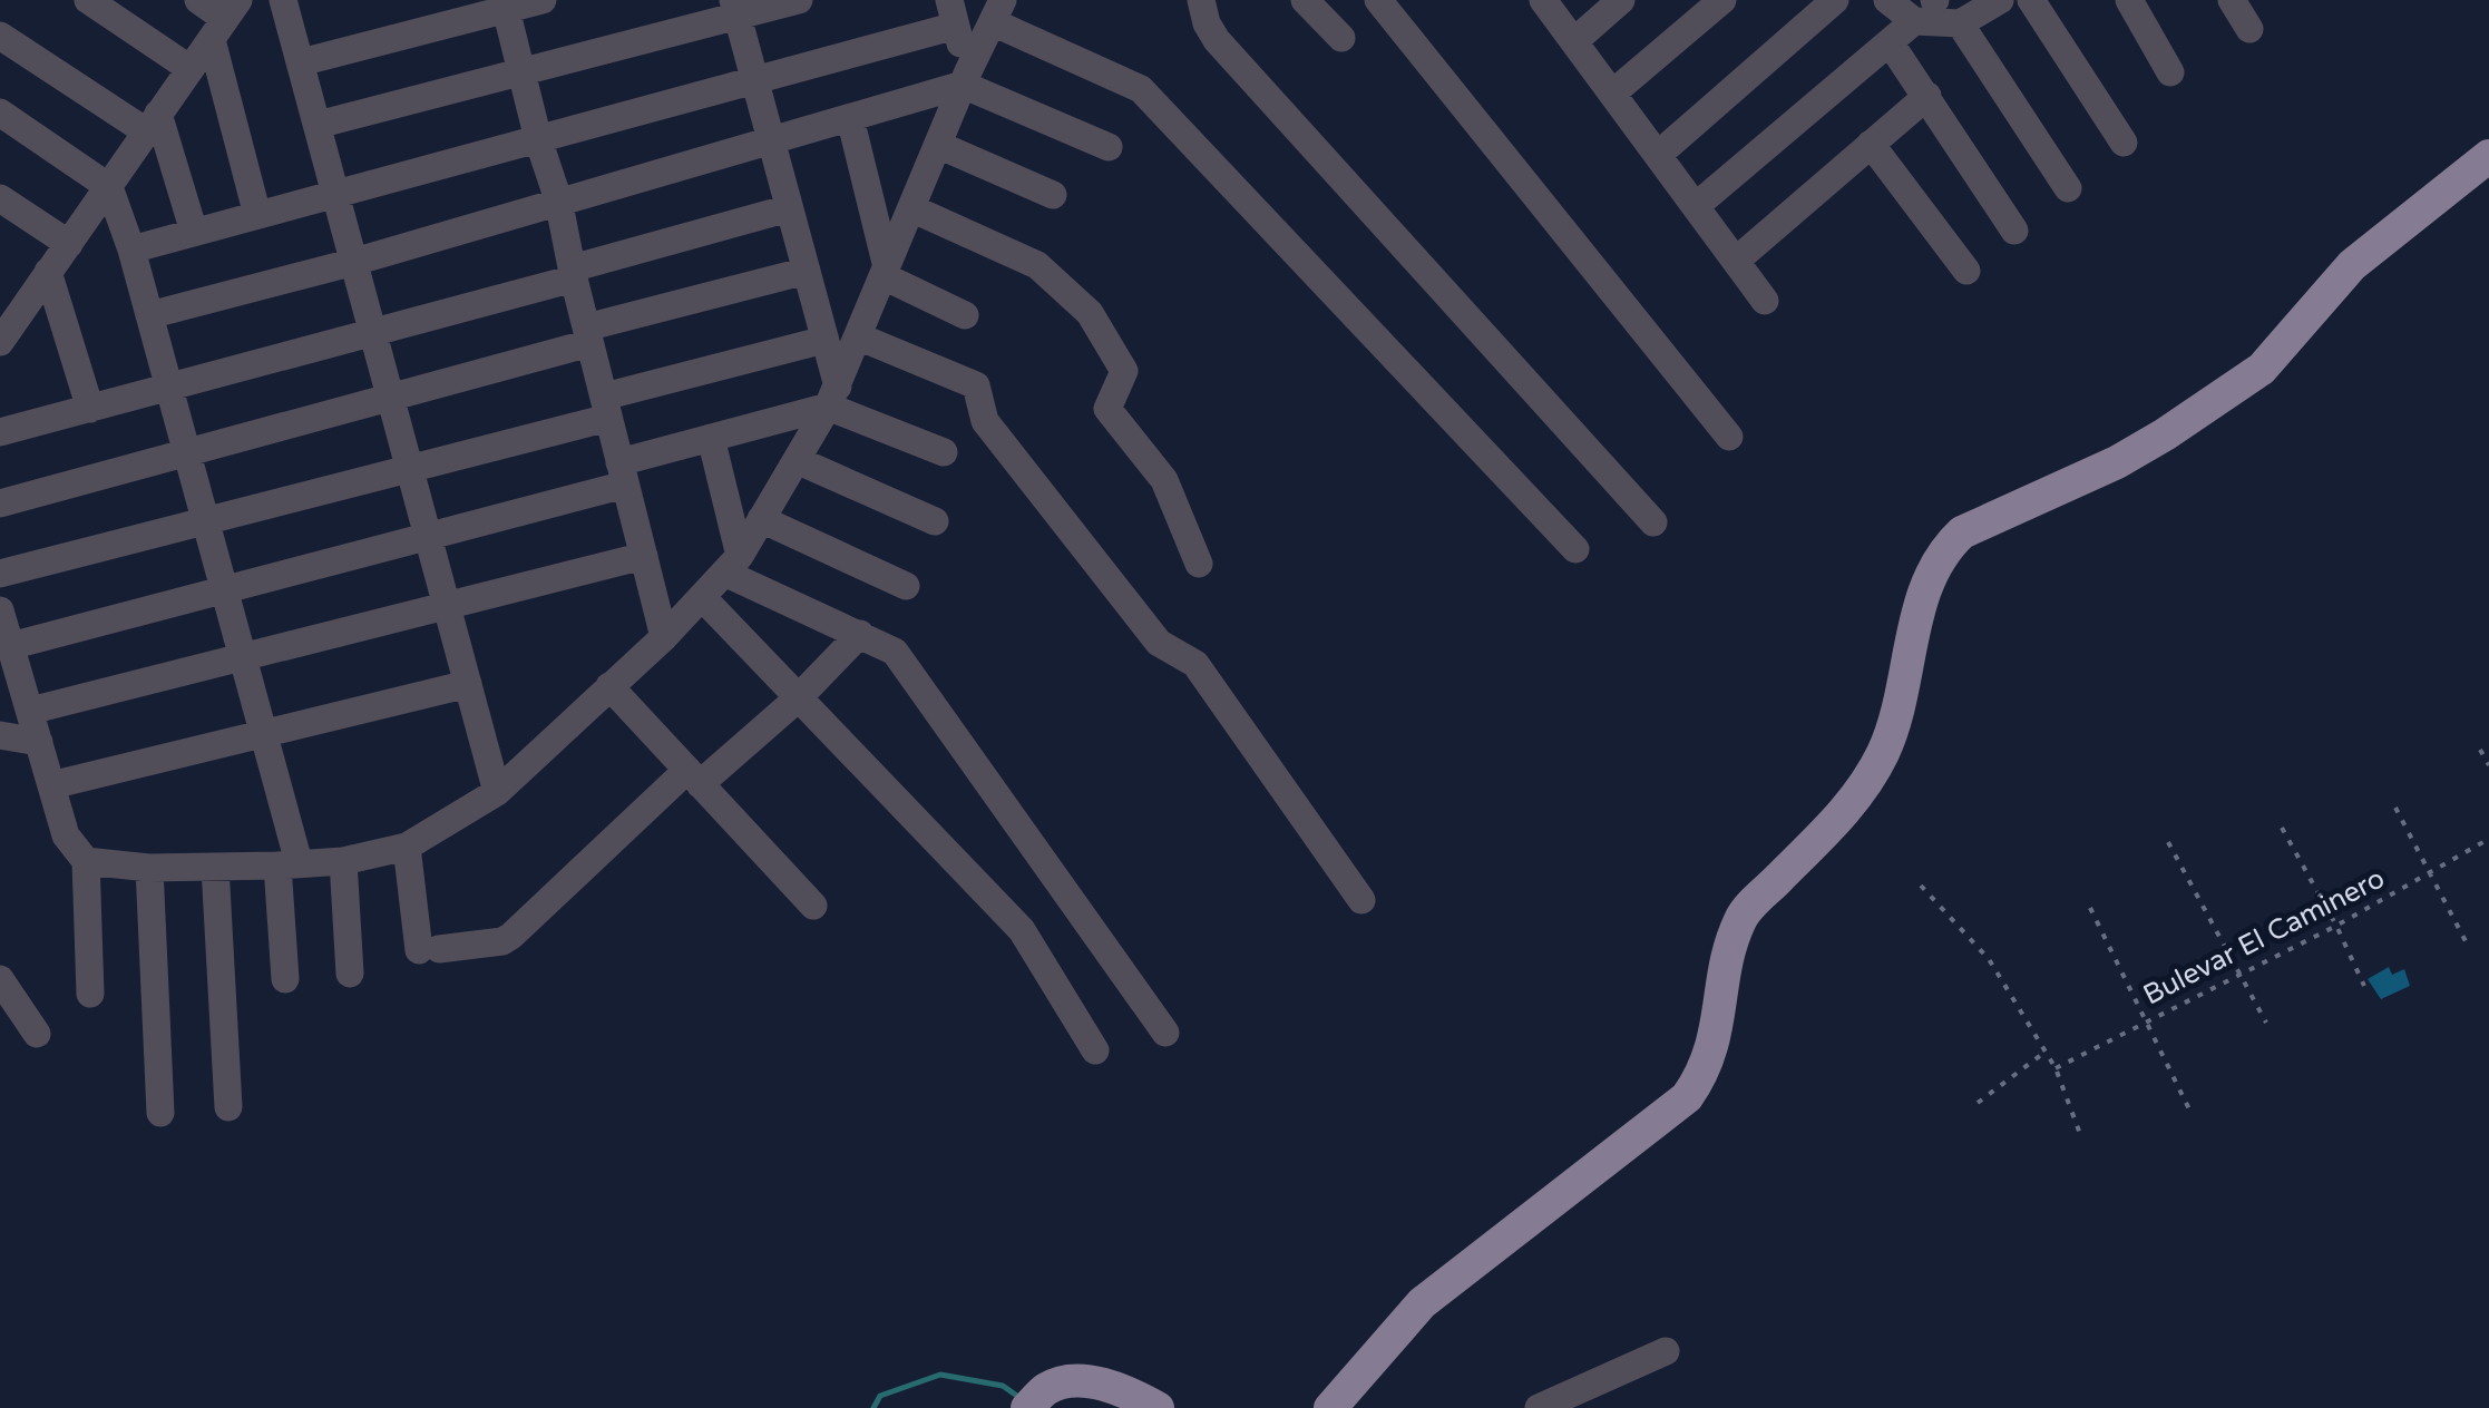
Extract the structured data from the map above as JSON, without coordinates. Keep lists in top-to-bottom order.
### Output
{
  "streets": {
    "path": ["Bulevar El Caminero"]
  }
}
